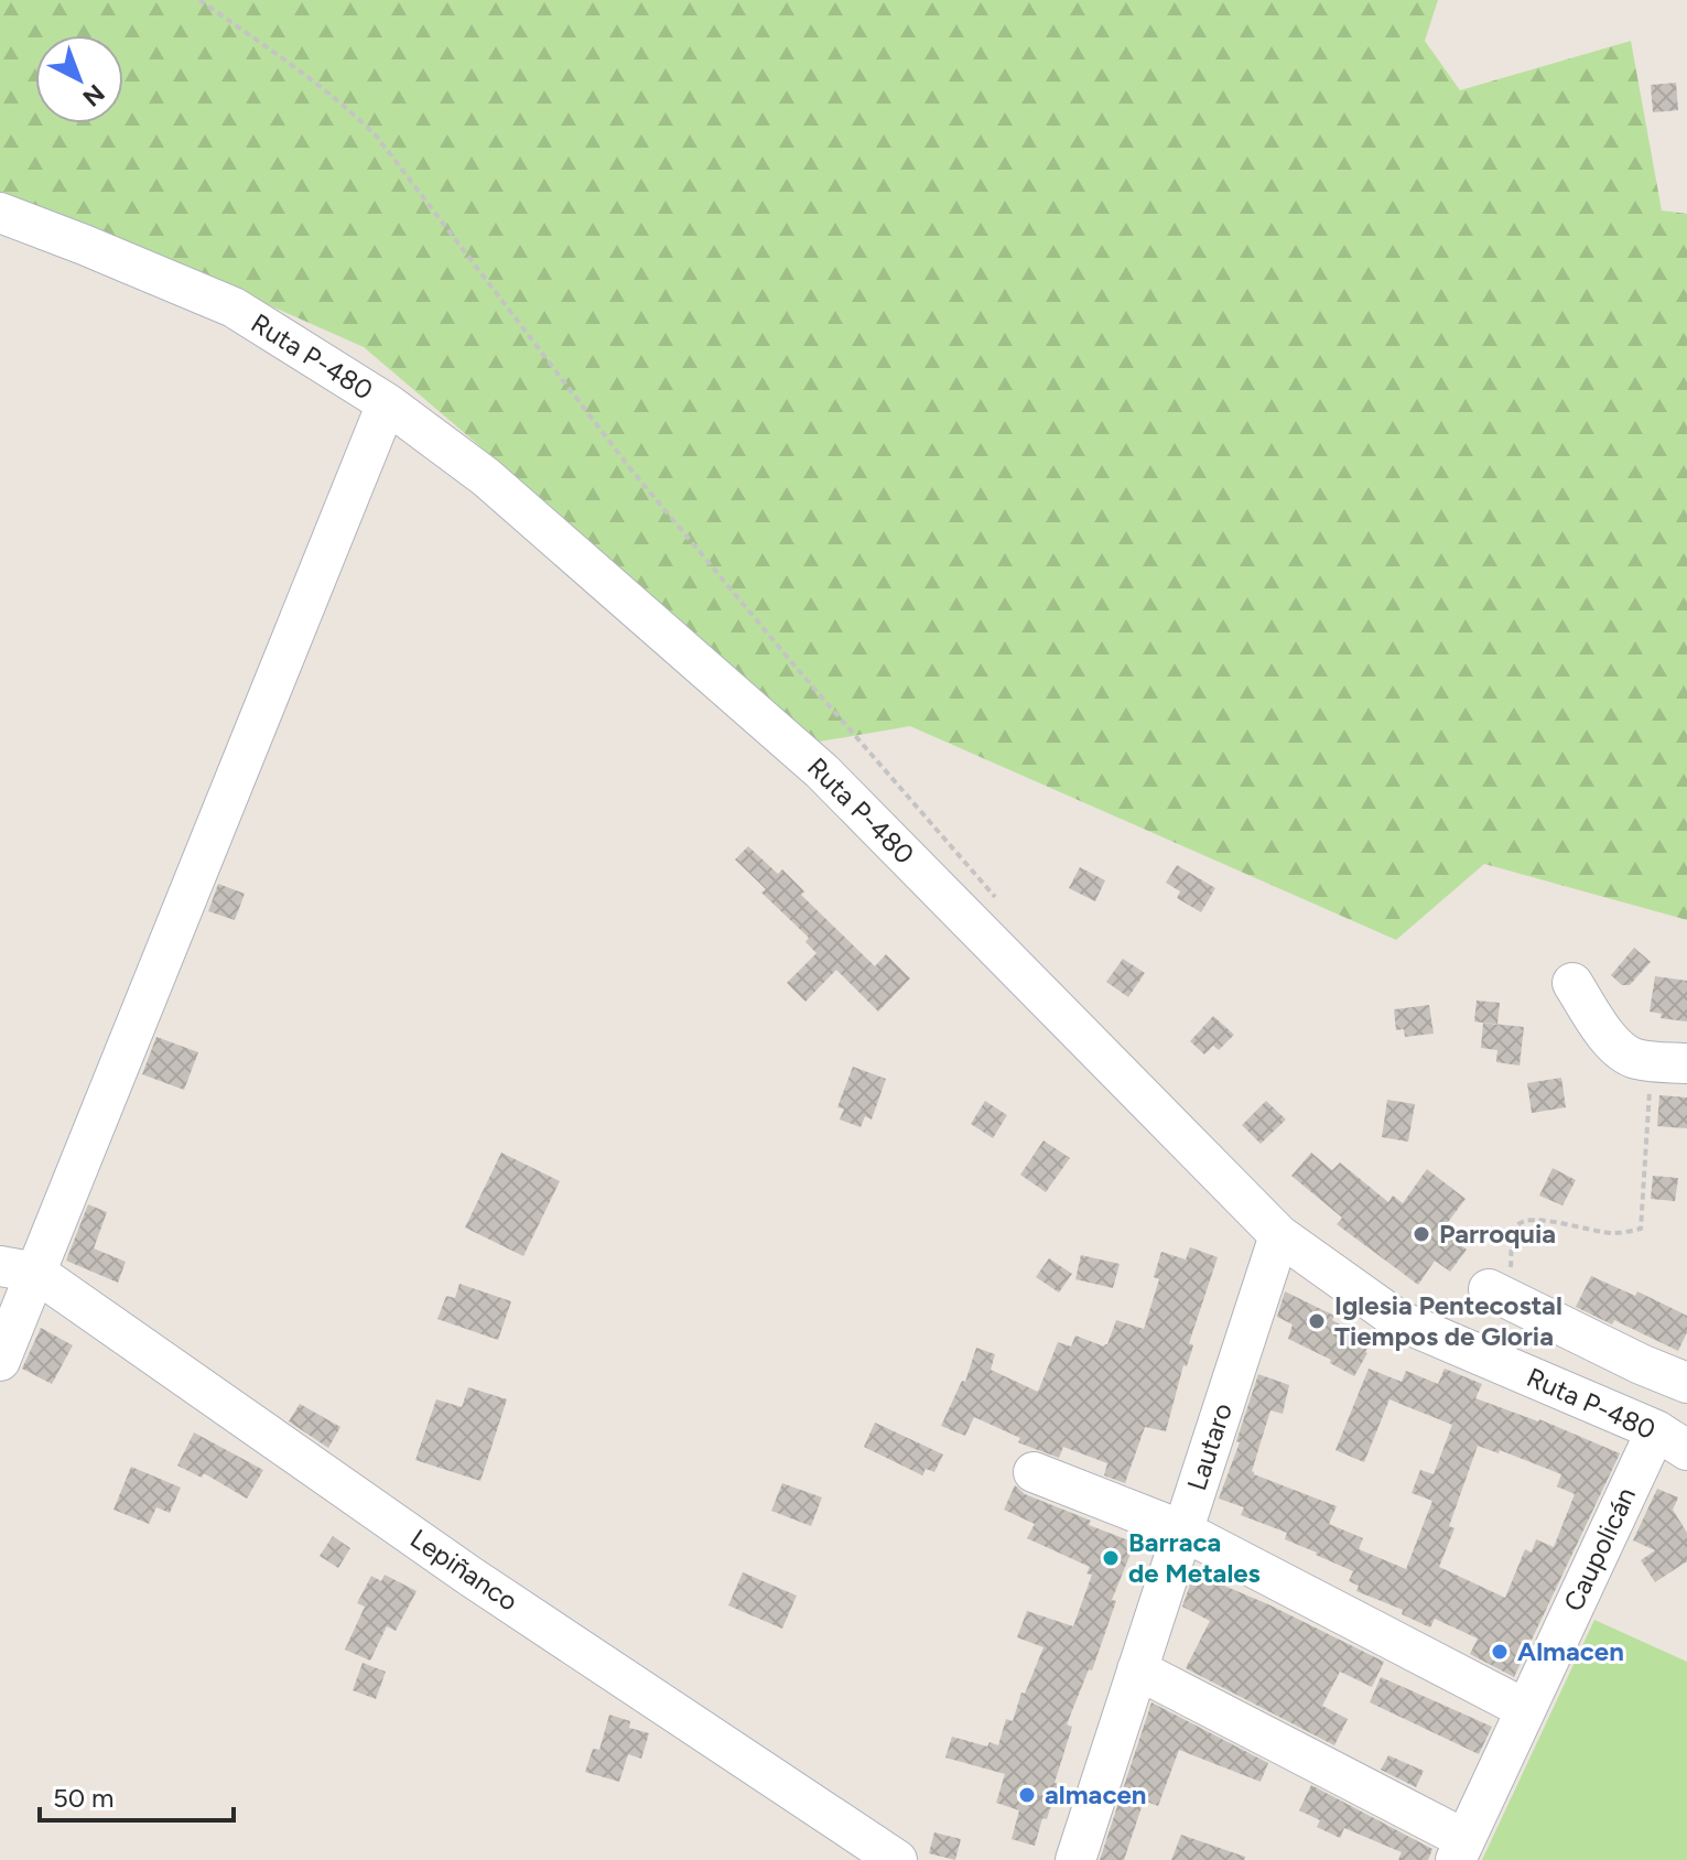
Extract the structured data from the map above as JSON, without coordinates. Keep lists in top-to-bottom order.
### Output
{
  "streets": {
    "street": [
      "Ruta P-480",
      "Lautaro",
      "Caupolicán",
      "Lepiñanco"
    ]
  },
  "crossings": [
    ["Ruta P-480", "Lautaro"],
    ["Ruta P-480", "Caupolicán"]
  ],
  "places": [
    "Parroquia",
    "Iglesia Pentecostal Tiempos de Gloria",
    "Barraca de Metales",
    "Almacen",
    "almacen"
  ],
  "scale_bar": "50 m",
  "north": "bottom right"
}
